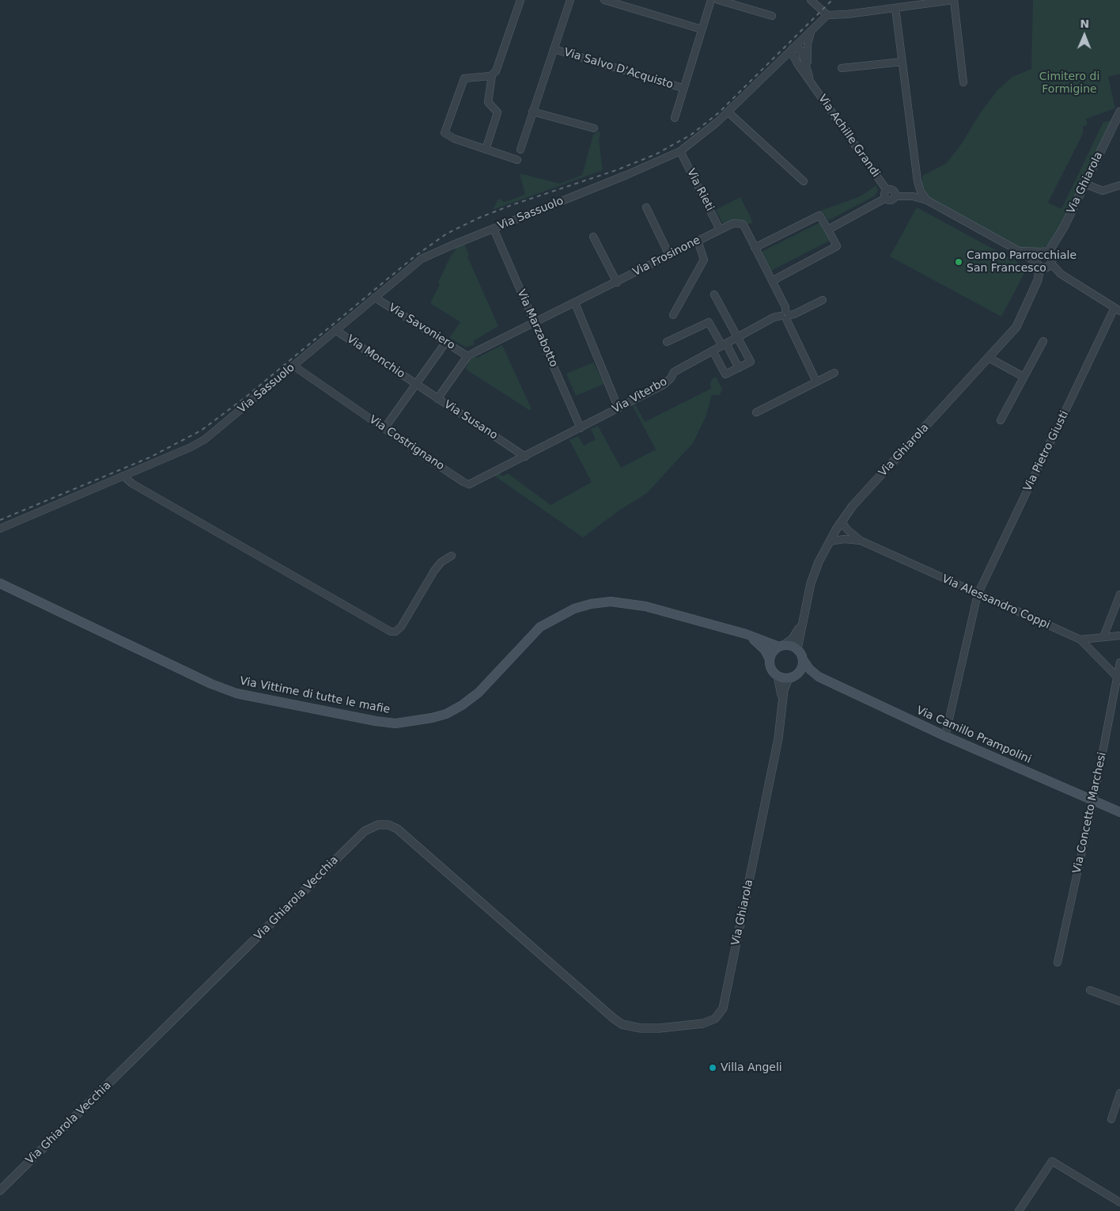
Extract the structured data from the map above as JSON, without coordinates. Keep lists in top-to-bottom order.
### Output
{
  "streets": {
    "main road": ["Via Vittime di tutte le mafie", "Via Camillo Prampolini"],
    "street": [
      "Via Salvo D'Acquisto",
      "Via Achille Grandi",
      "Via Ghiarola",
      "Via Rieti",
      "Via Sassuolo",
      "Via Frosinone",
      "Via Savoniero",
      "Via Marzabotto",
      "Via Monchio",
      "Via Viterbo",
      "Via Susano",
      "Via Costrignano",
      "Via Pietro Giusti",
      "Via Alessandro Coppi",
      "Via Concetto Marchesi",
      "Via Ghiarola Vecchia"
    ]
  },
  "crossings": [
    ["Via Achille Grandi", "Via Sassuolo"],
    ["Via Ghiarola", "Via Alessandro Coppi"],
    ["Via Ghiarola", "Via Vittime di tutte le mafie"],
    ["Via Ghiarola", "Via Camillo Prampolini"],
    ["Via Ghiarola", "Via Ghiarola Vecchia"],
    ["Via Rieti", "Via Sassuolo"],
    ["Via Rieti", "Via Frosinone"],
    ["Via Sassuolo", "Via Savoniero"],
    ["Via Sassuolo", "Via Marzabotto"],
    ["Via Sassuolo", "Via Monchio"],
    ["Via Sassuolo", "Via Costrignano"],
    ["Via Frosinone", "Via Savoniero"],
    ["Via Frosinone", "Via Marzabotto"],
    ["Via Frosinone", "Via Viterbo"],
    ["Via Marzabotto", "Via Viterbo"],
    ["Via Monchio", "Via Susano"],
    ["Via Susano", "Via Costrignano"],
    ["Via Pietro Giusti", "Via Alessandro Coppi"],
    ["Via Pietro Giusti", "Via Camillo Prampolini"],
    ["Via Alessandro Coppi", "Via Concetto Marchesi"],
    ["Via Vittime di tutte le mafie", "Via Camillo Prampolini"],
    ["Via Camillo Prampolini", "Via Concetto Marchesi"]
  ],
  "parks": ["Cimitero di Formigine"],
  "places": ["Campo Parrocchiale San Francesco", "Villa Angeli"],
  "north": "top"
}
